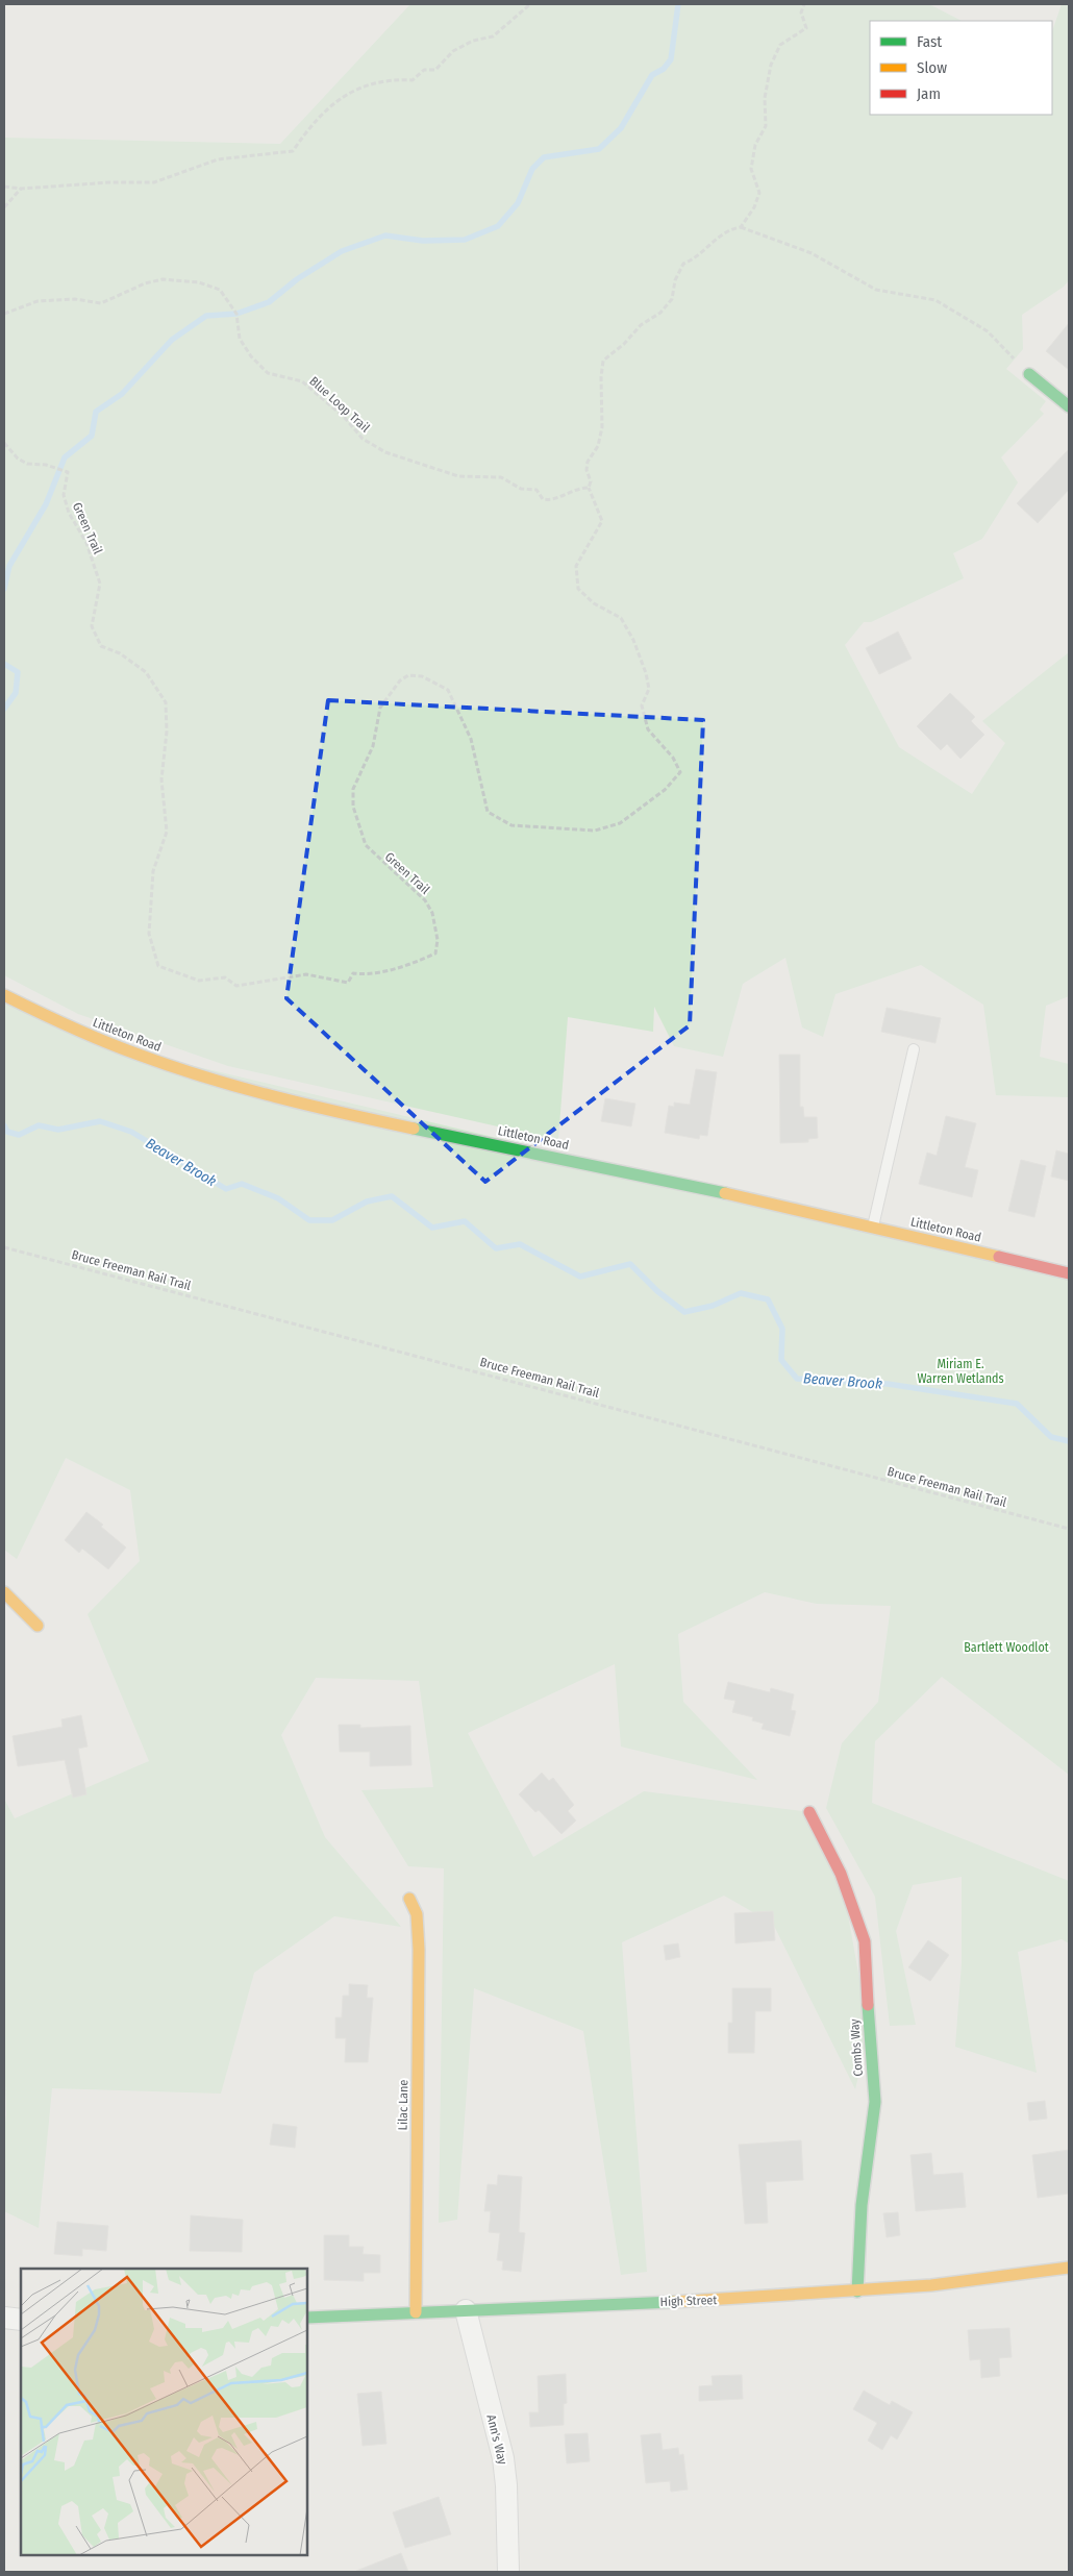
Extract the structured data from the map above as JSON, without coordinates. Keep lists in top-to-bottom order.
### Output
{
  "streets": {
    "street": [
      "Littleton Road",
      "Combs Way",
      "Lilac Lane",
      "High Street",
      "Ann's Way"
    ],
    "path": ["Blue Loop Trail", "Green Trail", "Bruce Freeman Rail Trail"]
  },
  "crossings": [
    ["Blue Loop Trail", "Green Trail"],
    ["Combs Way", "High Street"],
    ["Lilac Lane", "High Street"],
    ["High Street", "Ann's Way"]
  ],
  "water": ["Beaver Brook"],
  "parks": ["Miriam E. Warren Wetlands", "Bartlett Woodlot"],
  "legend": ["Fast", "Slow", "Jam"]
}
